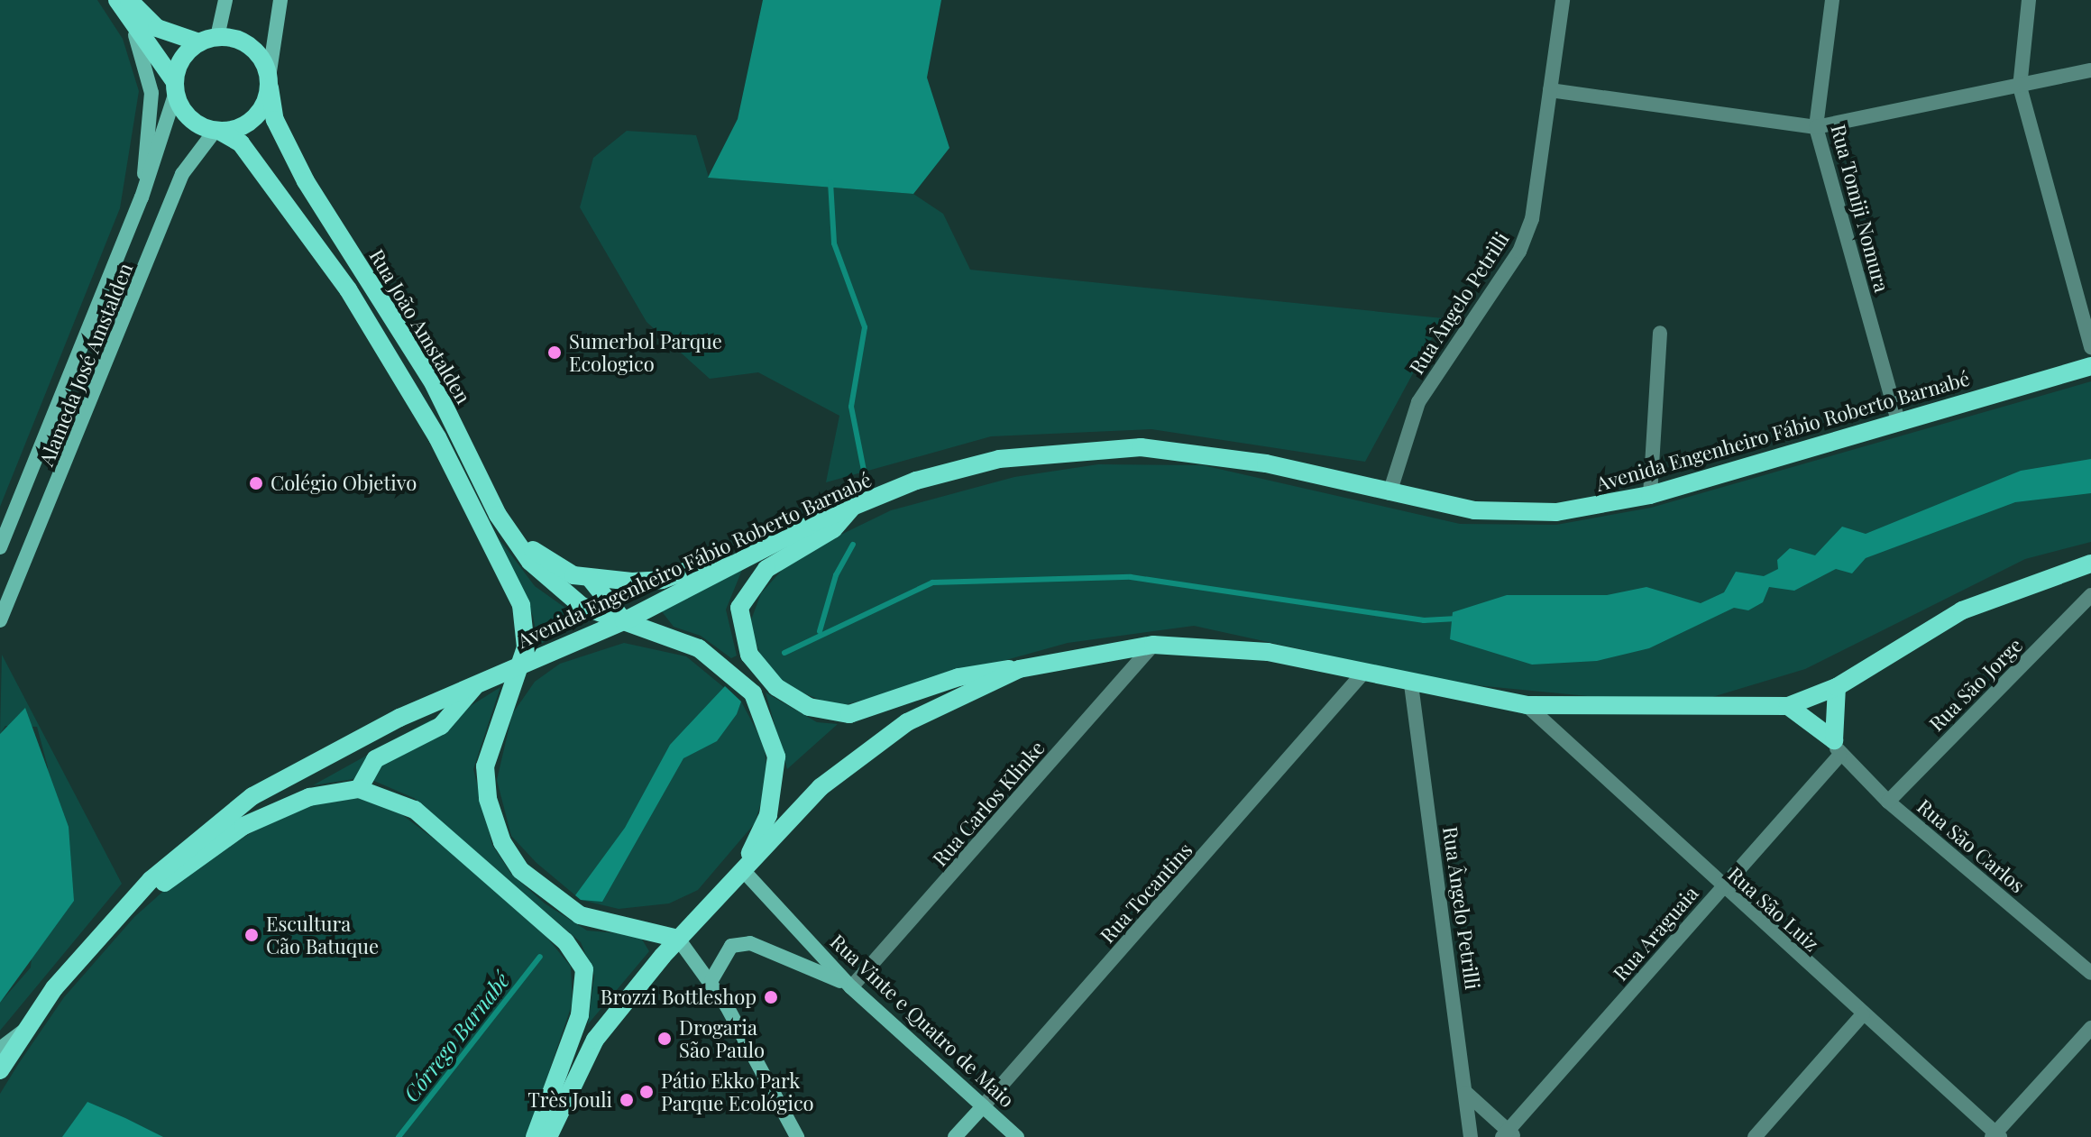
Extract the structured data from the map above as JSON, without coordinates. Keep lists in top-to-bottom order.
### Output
{
  "streets": {
    "main road": ["Rua João Amstalden", "Avenida Engenheiro Fábio Roberto Barnabé"],
    "street": [
      "Rua Tomiji Nomura",
      "Rua Ângelo Petrilli",
      "Alameda José Amstalden",
      "Rua São Jorge",
      "Rua Carlos Klinke",
      "Rua São Carlos",
      "Rua Tocantins",
      "Rua São Luiz",
      "Rua Araguaia",
      "Rua Vinte e Quatro de Maio"
    ]
  },
  "crossings": [
    ["Rua Tomiji Nomura", "Avenida Engenheiro Fábio Roberto Barnabé"],
    ["Rua Ângelo Petrilli", "Avenida Engenheiro Fábio Roberto Barnabé"],
    ["Rua João Amstalden", "Alameda José Amstalden"],
    ["Rua João Amstalden", "Avenida Engenheiro Fábio Roberto Barnabé"],
    ["Rua João Amstalden", "Rua Vinte e Quatro de Maio"],
    ["Rua São Jorge", "Rua São Carlos"],
    ["Rua Carlos Klinke", "Rua Vinte e Quatro de Maio"],
    ["Rua São Carlos", "Rua Araguaia"],
    ["Rua Tocantins", "Rua Vinte e Quatro de Maio"],
    ["Rua São Luiz", "Rua Araguaia"]
  ],
  "water": ["Córrego Barnabé"],
  "places": [
    "Sumerbol Parque Ecologico",
    "Colégio Objetivo",
    "Escultura Cão Batuque",
    "Brozzi Bottleshop",
    "Drogaria São Paulo",
    "Pátio Ekko Park Parque Ecológico",
    "Très Jouli"
  ]
}
